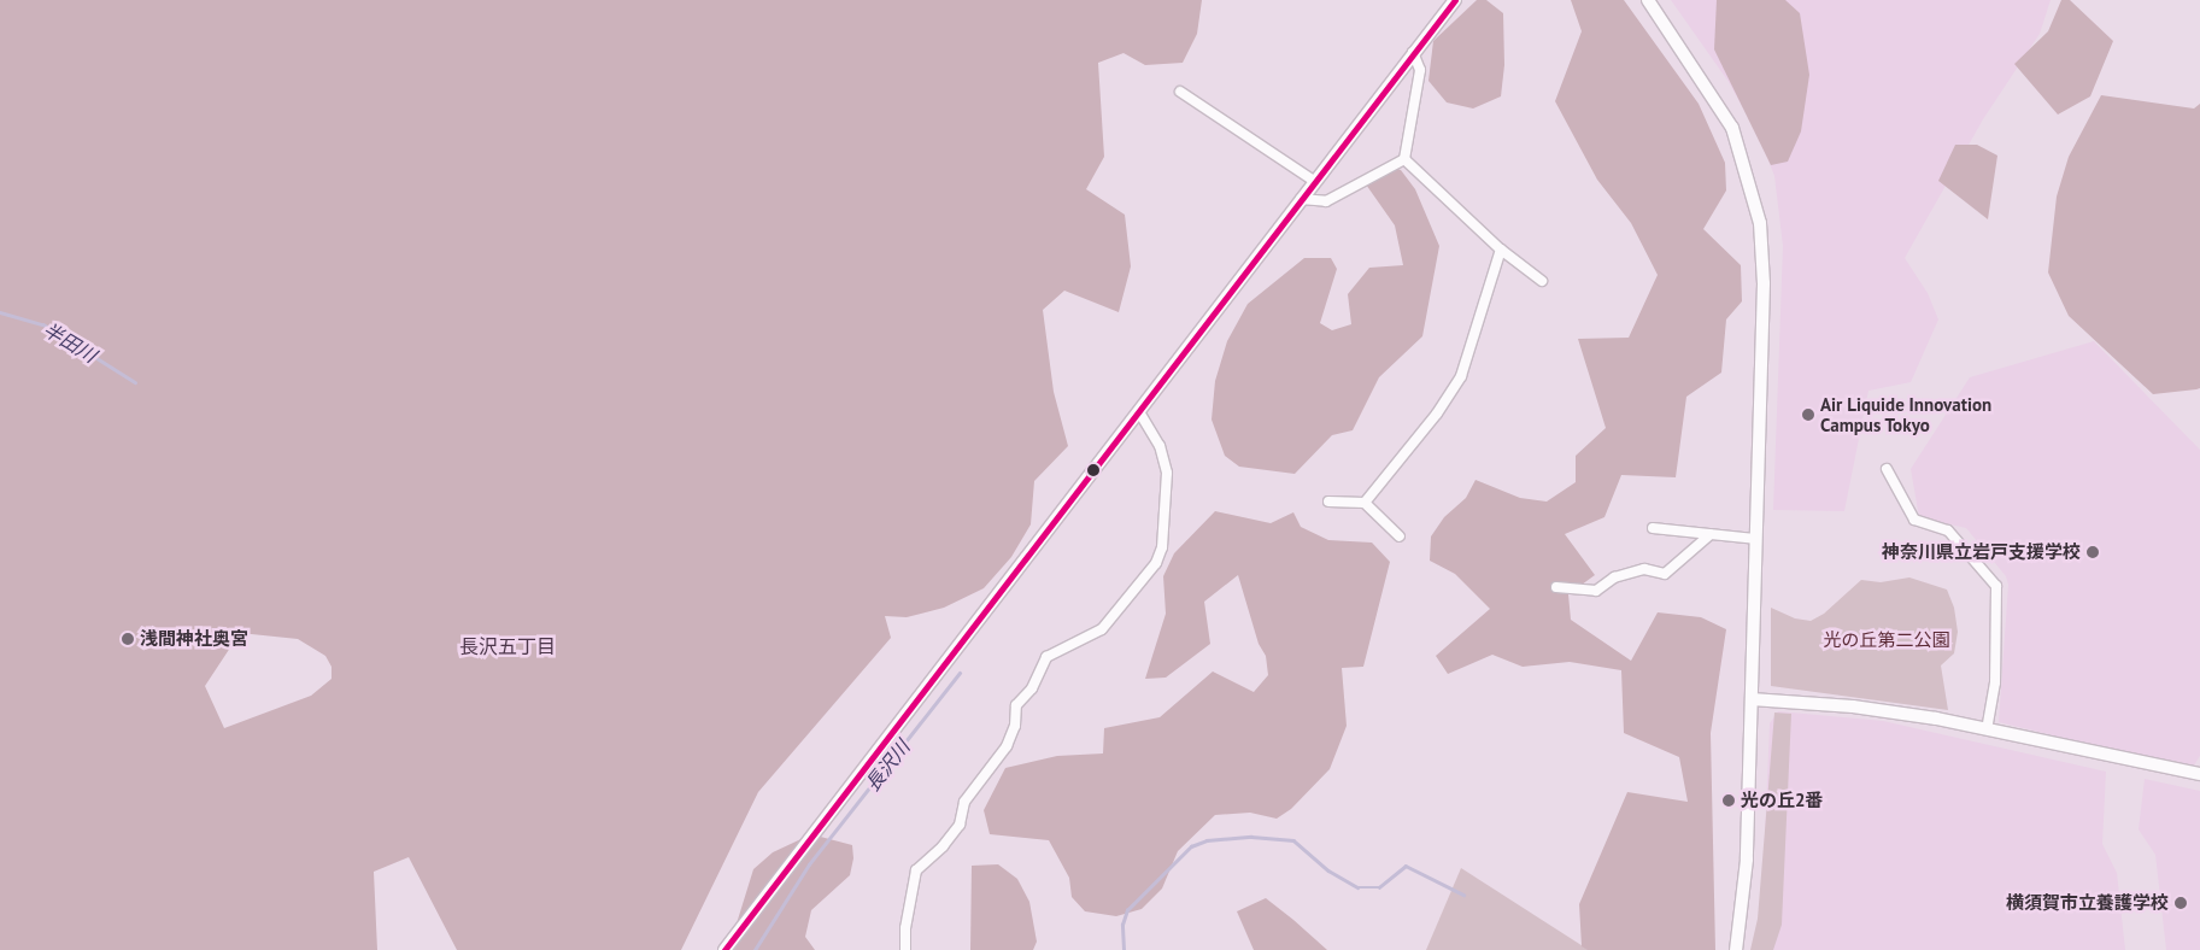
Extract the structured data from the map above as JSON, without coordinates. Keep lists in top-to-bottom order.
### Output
{
  "districts": ["長沢五丁目"],
  "water": ["半田川", "長沢川"],
  "parks": ["光の丘第二公園"],
  "places": [
    "Air Liquide Innovation Campus Tokyo",
    "神奈川県立岩戸支援学校",
    "浅間神社奥宮",
    "光の丘2番",
    "横須賀市立養護学校"
  ]
}
